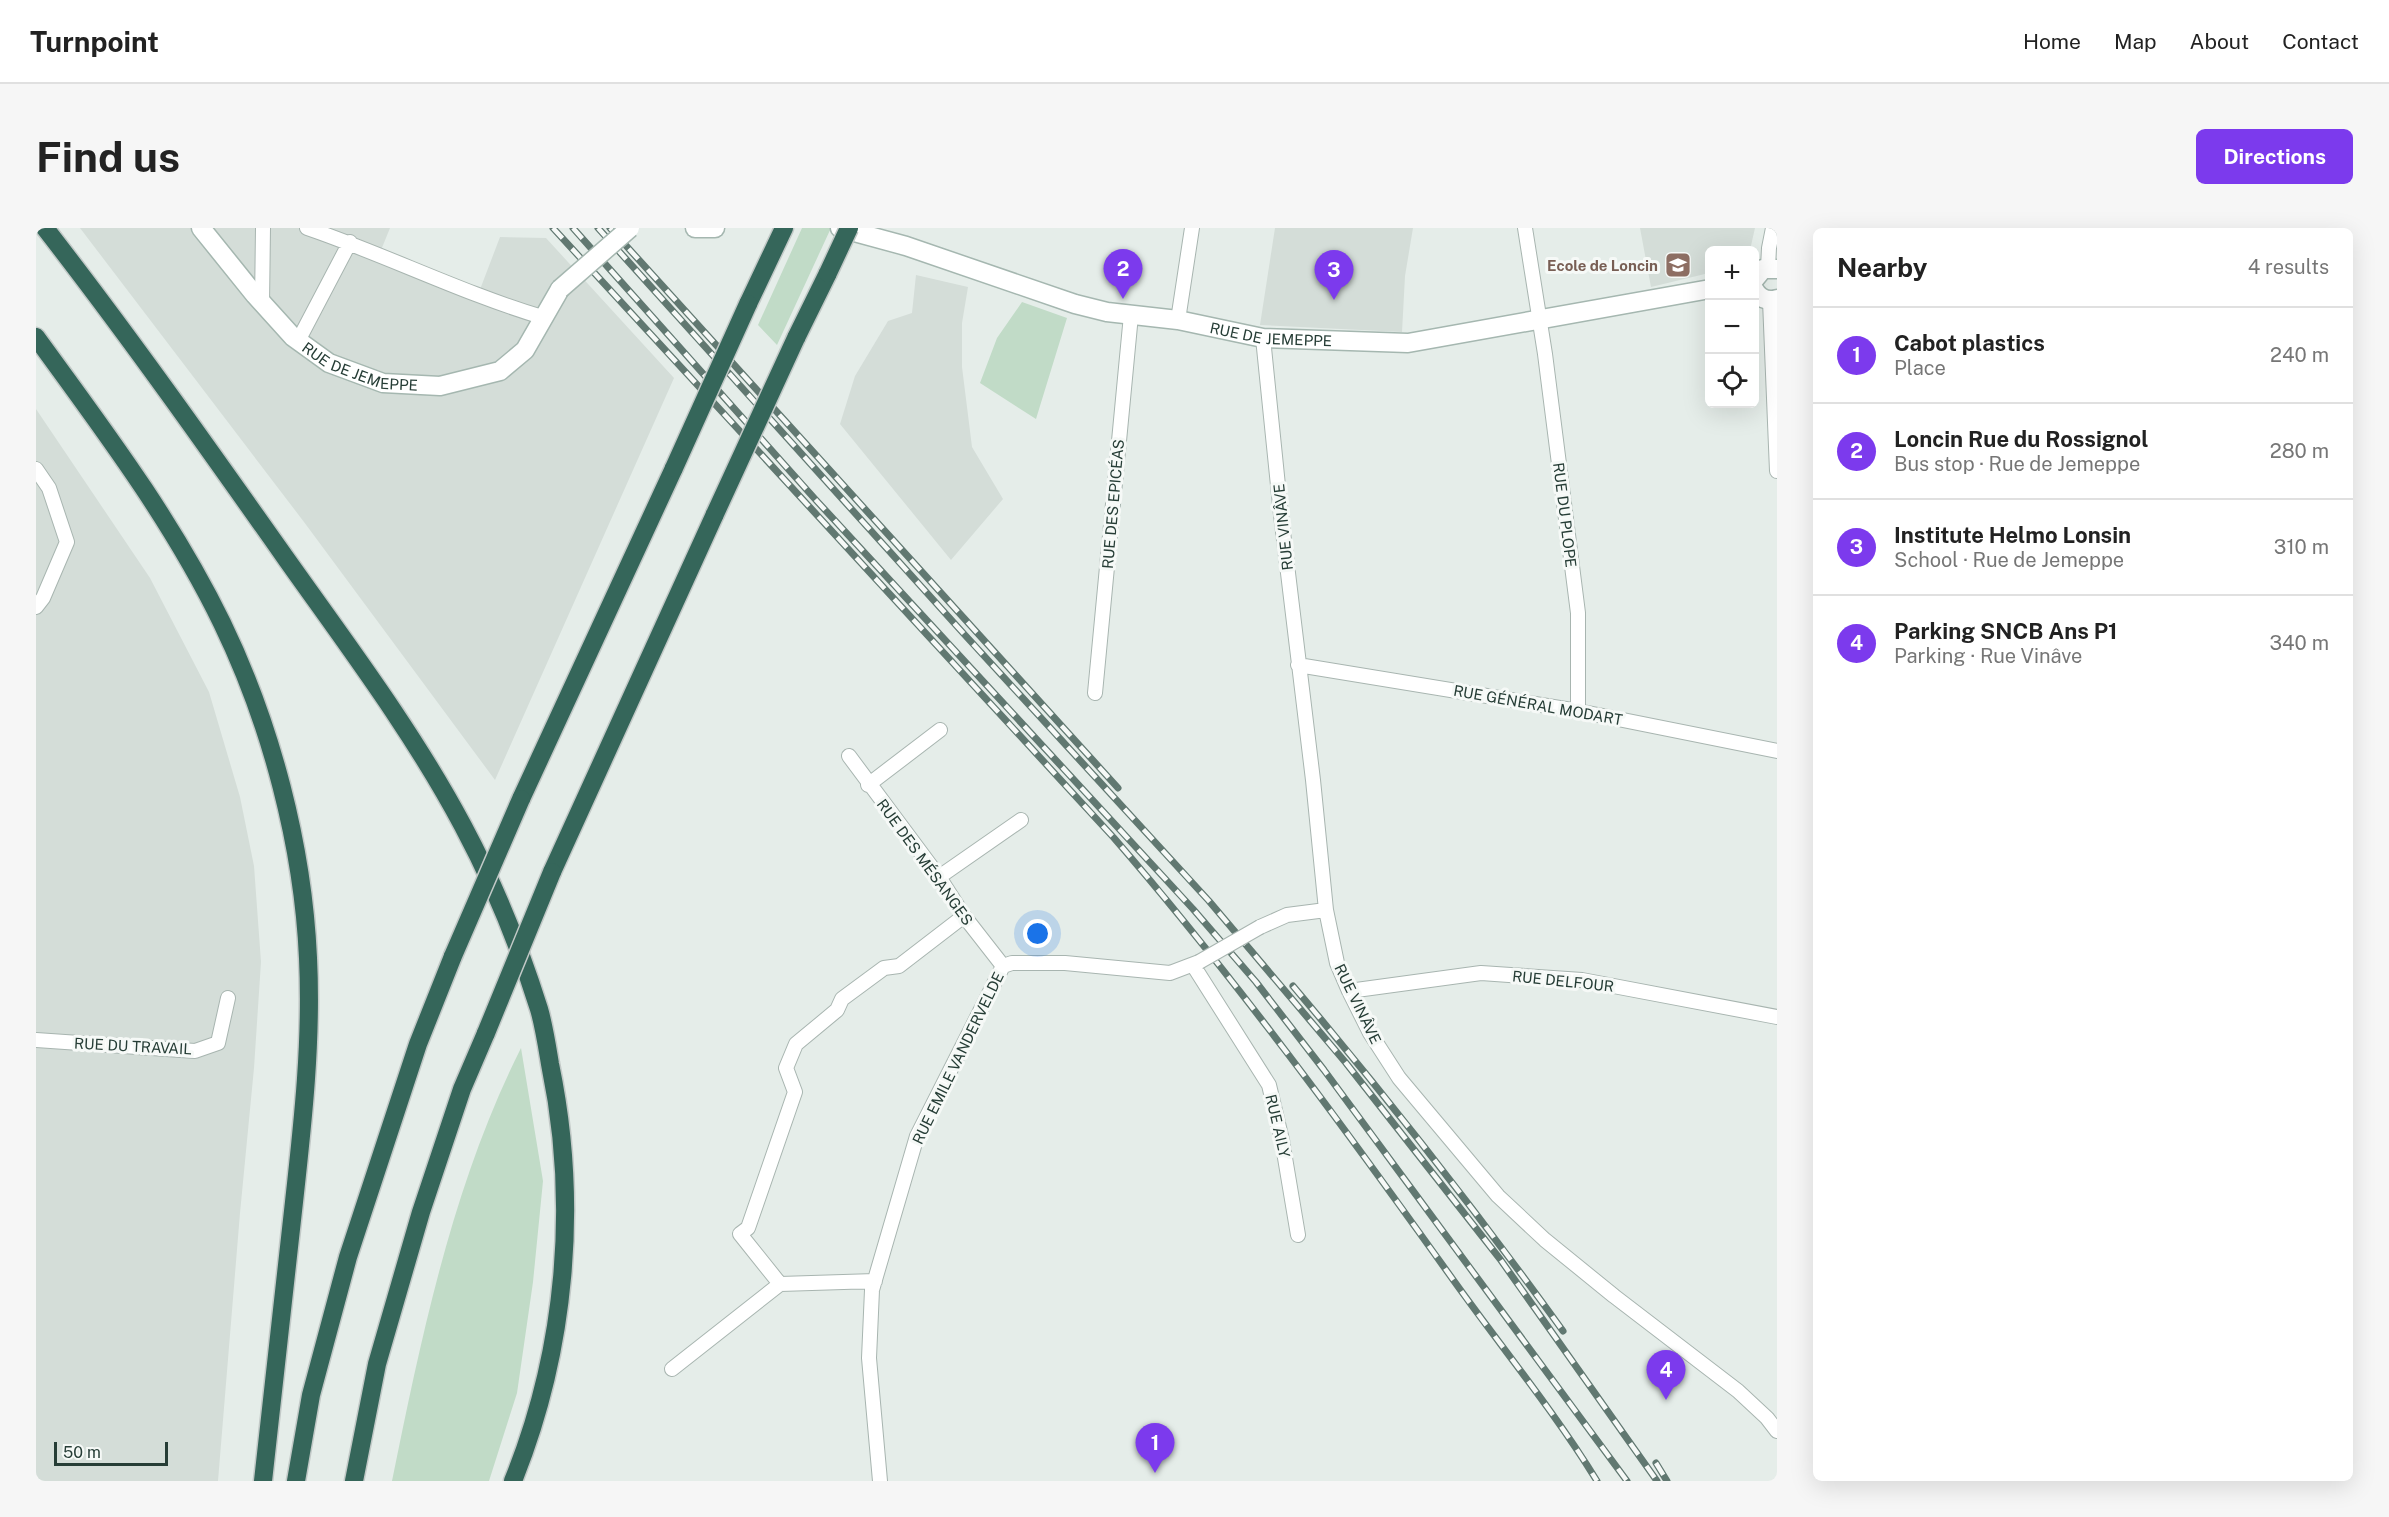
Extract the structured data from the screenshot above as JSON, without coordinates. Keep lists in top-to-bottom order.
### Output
{
  "streets": {
    "street": [
      "RUE DE JEMEPPE",
      "RUE DES EPICÉAS",
      "RUE DU PLOPE",
      "RUE VINÂVE",
      "RUE GÉNÉRAL MODART",
      "RUE DES MÉSANGES",
      "RUE DELFOUR",
      "RUE DU TRAVAIL",
      "RUE EMILE VANDERVELDE",
      "RUE AILY"
    ]
  },
  "crossings": [
    ["RUE DE JEMEPPE", "RUE DES EPICÉAS"],
    ["RUE DE JEMEPPE", "RUE DU PLOPE"],
    ["RUE DE JEMEPPE", "RUE VINÂVE"],
    ["RUE DU PLOPE", "RUE GÉNÉRAL MODART"],
    ["RUE VINÂVE", "RUE GÉNÉRAL MODART"],
    ["RUE VINÂVE", "RUE DELFOUR"],
    ["RUE VINÂVE", "RUE EMILE VANDERVELDE"],
    ["RUE DES MÉSANGES", "RUE EMILE VANDERVELDE"],
    ["RUE EMILE VANDERVELDE", "RUE AILY"]
  ],
  "places": {
    "school or university": ["Ecole de Loncin"]
  },
  "scale_bar": "50 m",
  "page": {
    "header": "Turnpoint",
    "nav": [
      "Home",
      "Map",
      "About",
      "Contact"
    ],
    "buttons": "Directions",
    "title": "Find us",
    "heading": ["Nearby", "4 results"],
    "map_buttons": ["+", "−"],
    "pins": [
      "2",
      "3",
      "4",
      "1"
    ],
    "list": [
      {
        "mark": "1",
        "name": "Cabot plastics",
        "note": "Place",
        "value": "240 m"
      },
      {
        "mark": "2",
        "name": "Loncin Rue du Rossignol",
        "note": "Bus stop · Rue de Jemeppe",
        "value": "280 m"
      },
      {
        "mark": "3",
        "name": "Institute Helmo Lonsin",
        "note": "School · Rue de Jemeppe",
        "value": "310 m"
      },
      {
        "mark": "4",
        "name": "Parking SNCB Ans P1",
        "note": "Parking · Rue Vinâve",
        "value": "340 m"
      }
    ],
    "scale": "50 m"
  }
}
